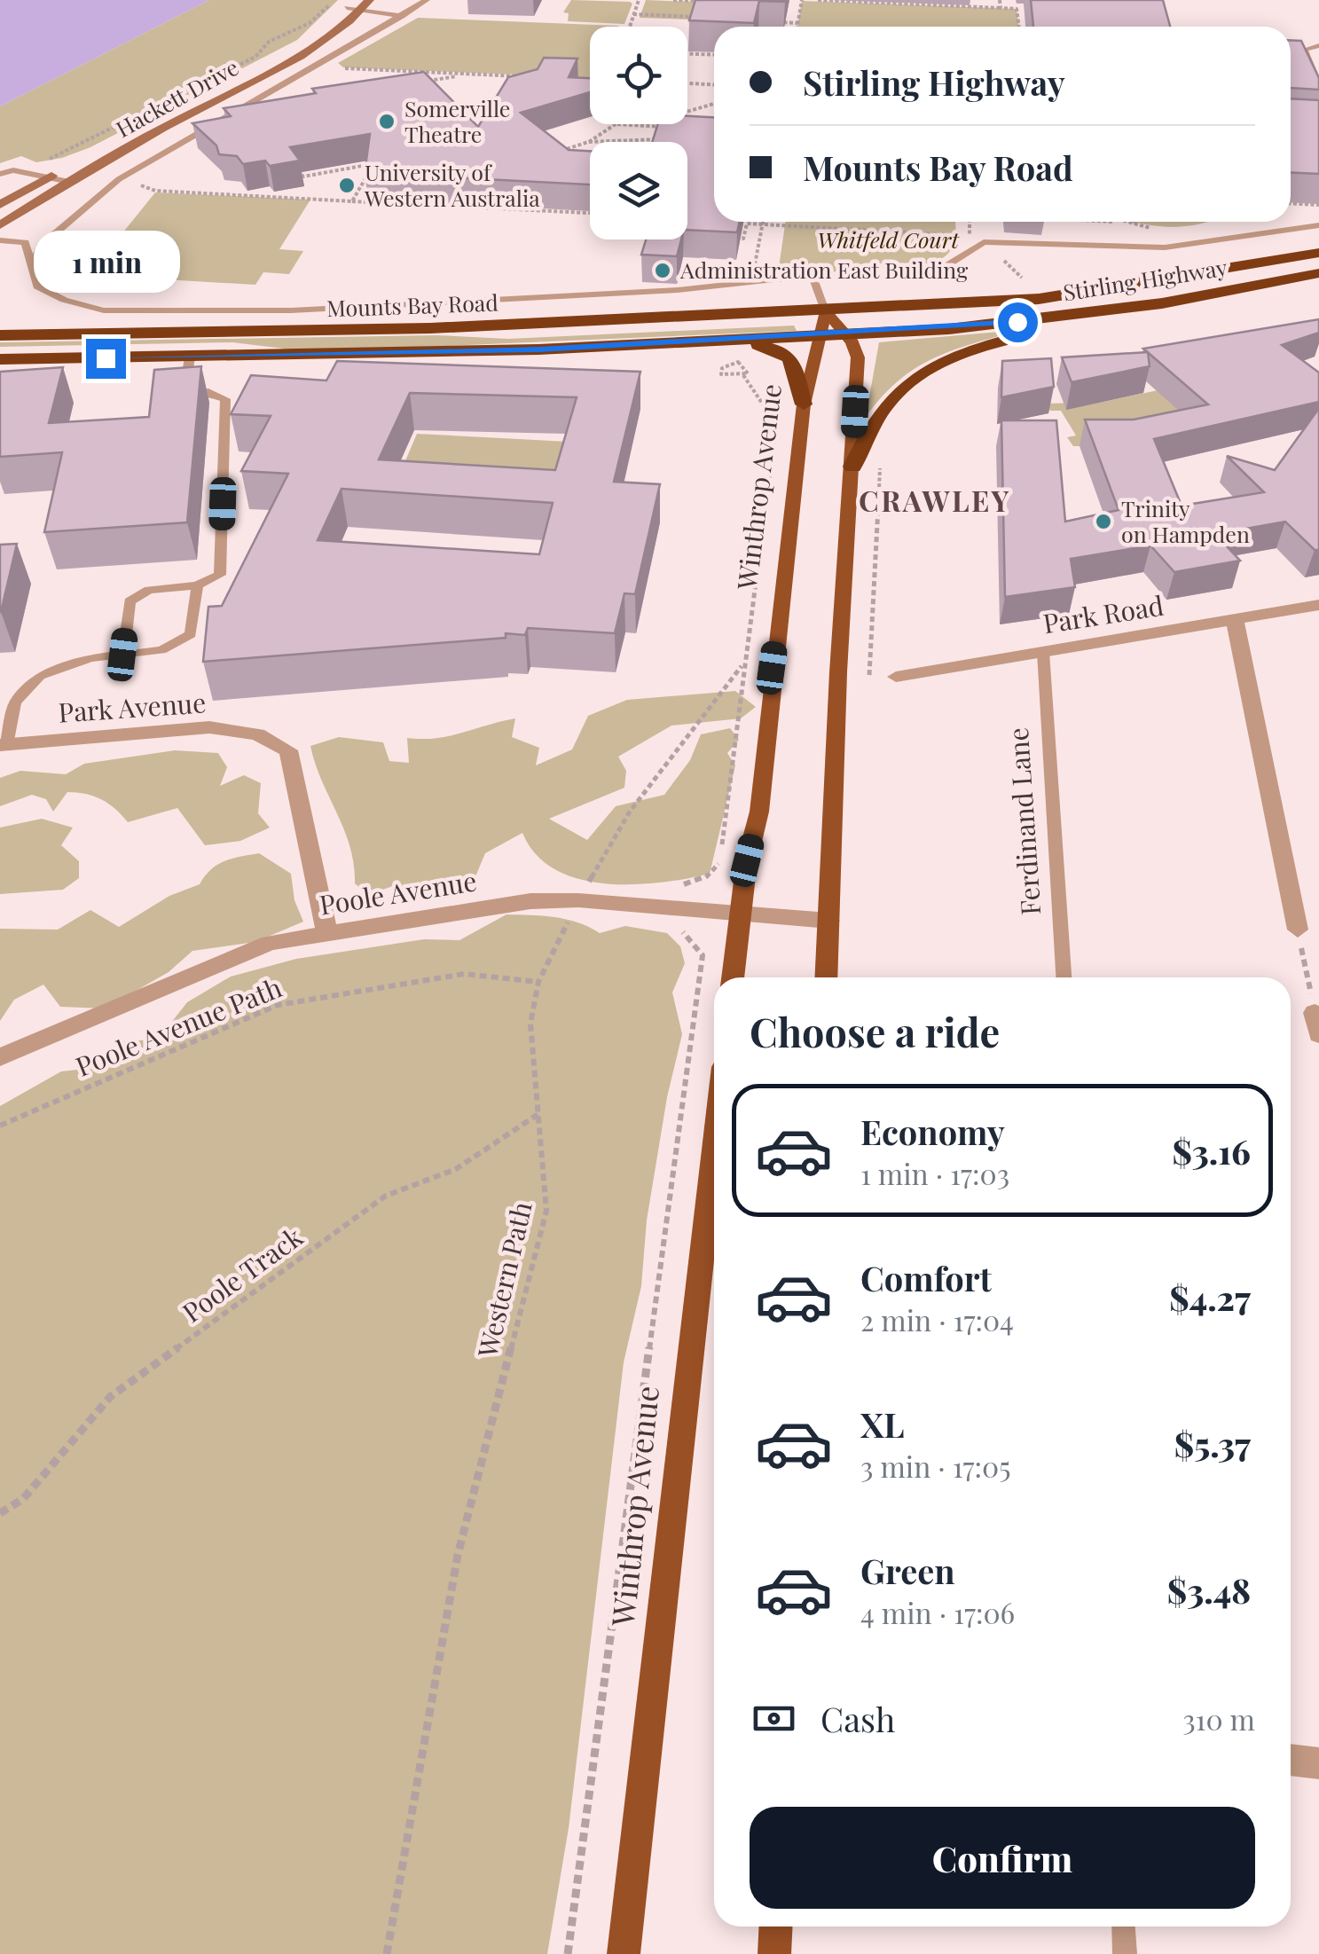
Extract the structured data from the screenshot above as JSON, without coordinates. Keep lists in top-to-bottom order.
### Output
{
  "streets": {
    "highway": ["Stirling Highway", "Mounts Bay Road"],
    "main road": ["Hackett Drive", "Winthrop Avenue"],
    "street": ["Park Road", "Park Avenue", "Poole Avenue"],
    "lane": ["Ferdinand Lane"],
    "path": ["Poole Avenue Path", "Poole Track", "Western Path"]
  },
  "crossings": [
    ["Stirling Highway", "Mounts Bay Road"],
    ["Stirling Highway", "Winthrop Avenue"],
    ["Mounts Bay Road", "Winthrop Avenue"],
    ["Winthrop Avenue", "Poole Avenue"],
    ["Park Road", "Ferdinand Lane"],
    ["Park Avenue", "Poole Avenue"],
    ["Poole Avenue", "Western Path"],
    ["Poole Avenue Path", "Western Path"],
    ["Poole Track", "Western Path"]
  ],
  "districts": ["CRAWLEY"],
  "parks": ["Whitfeld Court"],
  "places": [
    "Somerville Theatre",
    "University of Western Australia",
    "Administration East Building",
    "Trinity on Hampden"
  ],
  "page": {
    "banner": ["Stirling Highway", "Mounts Bay Road"],
    "bubble": "1 min",
    "heading": "Choose a ride",
    "list": [
      {
        "name": "Economy",
        "note": "1 min · 17:03",
        "value": "$3.16"
      },
      {
        "name": "Comfort",
        "note": "2 min · 17:04",
        "value": "$4.27"
      },
      {
        "name": "XL",
        "note": "3 min · 17:05",
        "value": "$5.37"
      },
      {
        "name": "Green",
        "note": "4 min · 17:06",
        "value": "$3.48"
      }
    ],
    "pay": ["Cash", "310 m"],
    "buttons": "Confirm"
  }
}
